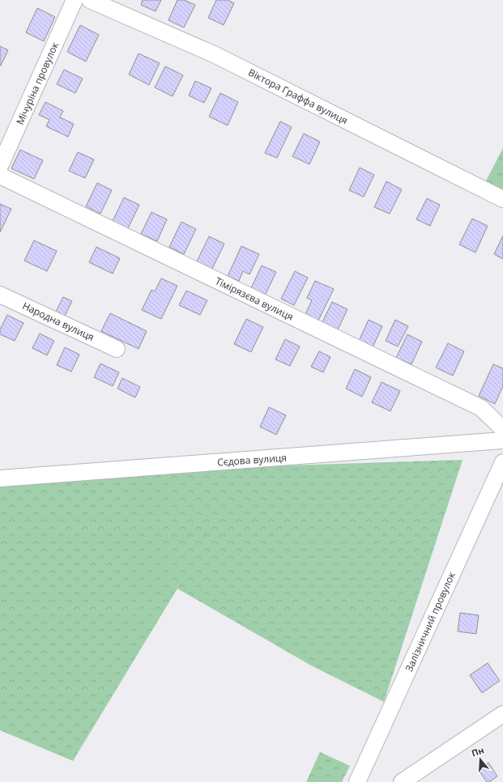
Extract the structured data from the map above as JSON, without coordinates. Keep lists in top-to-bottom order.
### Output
{
  "streets": {
    "street": [
      "Мічуріна провулок",
      "Віктора Граффа вулиця",
      "Тімірязєва вулиця",
      "Народна вулиця",
      "Сєдова вулиця",
      "Залізничний провулок"
    ]
  },
  "north": "top"
}
